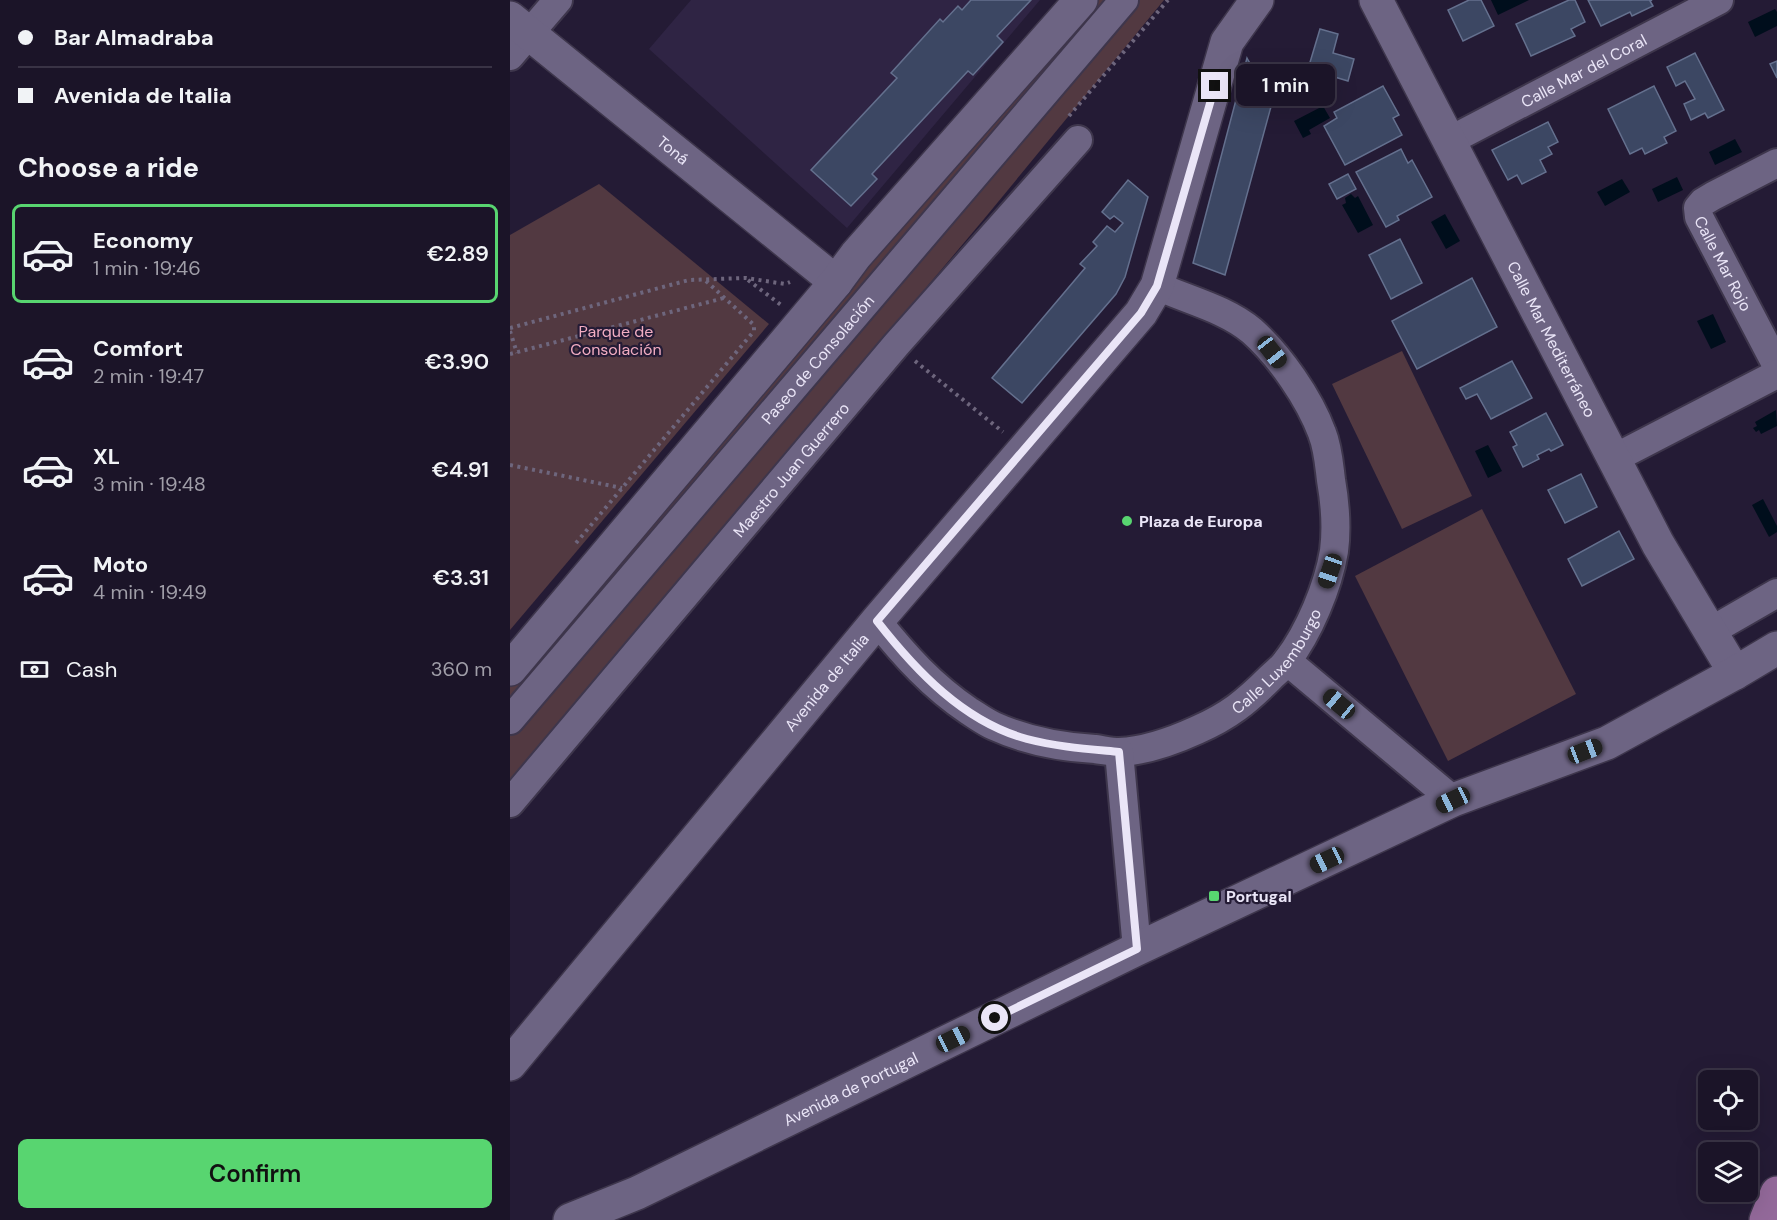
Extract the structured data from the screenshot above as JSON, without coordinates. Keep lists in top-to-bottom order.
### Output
{
  "streets": {
    "street": [
      "Calle Mar del Coral",
      "Toná",
      "Calle Mar Rojo",
      "Calle Mar Mediterráneo",
      "Paseo de Consolación",
      "Maestro Juan Guerrero",
      "Calle Luxemburgo",
      "Avenida de Italia",
      "Avenida de Portugal"
    ]
  },
  "crossings": [
    ["Calle Mar del Coral", "Calle Mar Mediterráneo"],
    ["Calle Mar Mediterráneo", "Avenida de Portugal"],
    ["Calle Luxemburgo", "Avenida de Italia"]
  ],
  "parks": ["Parque de Consolación"],
  "places": {
    "other": ["Plaza de Europa"],
    "transit": ["Portugal"]
  },
  "page": {
    "banner": ["Bar Almadraba", "Avenida de Italia"],
    "bubble": "1 min",
    "heading": "Choose a ride",
    "list": [
      {
        "name": "Economy",
        "note": "1 min · 19:46",
        "value": "€2.89"
      },
      {
        "name": "Comfort",
        "note": "2 min · 19:47",
        "value": "€3.90"
      },
      {
        "name": "XL",
        "note": "3 min · 19:48",
        "value": "€4.91"
      },
      {
        "name": "Moto",
        "note": "4 min · 19:49",
        "value": "€3.31"
      }
    ],
    "pay": ["Cash", "360 m"],
    "buttons": "Confirm"
  }
}
